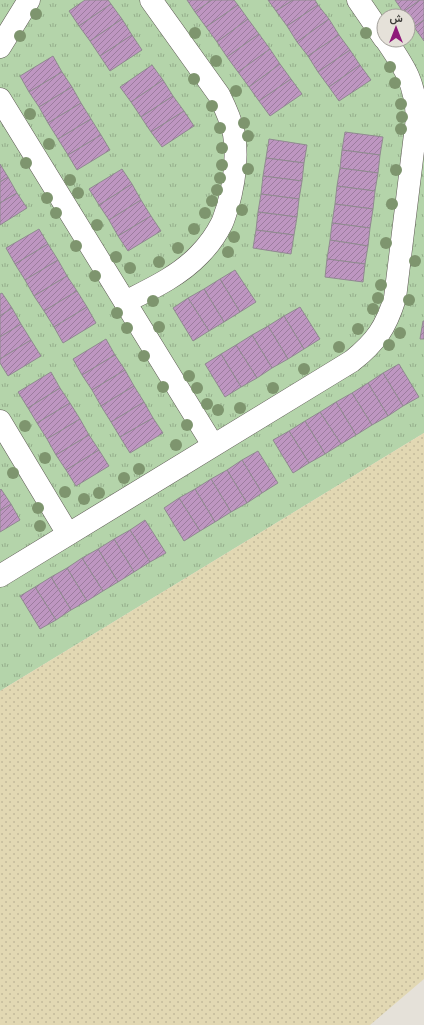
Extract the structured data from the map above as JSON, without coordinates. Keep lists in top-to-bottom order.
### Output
{
  "north": "top"
}
